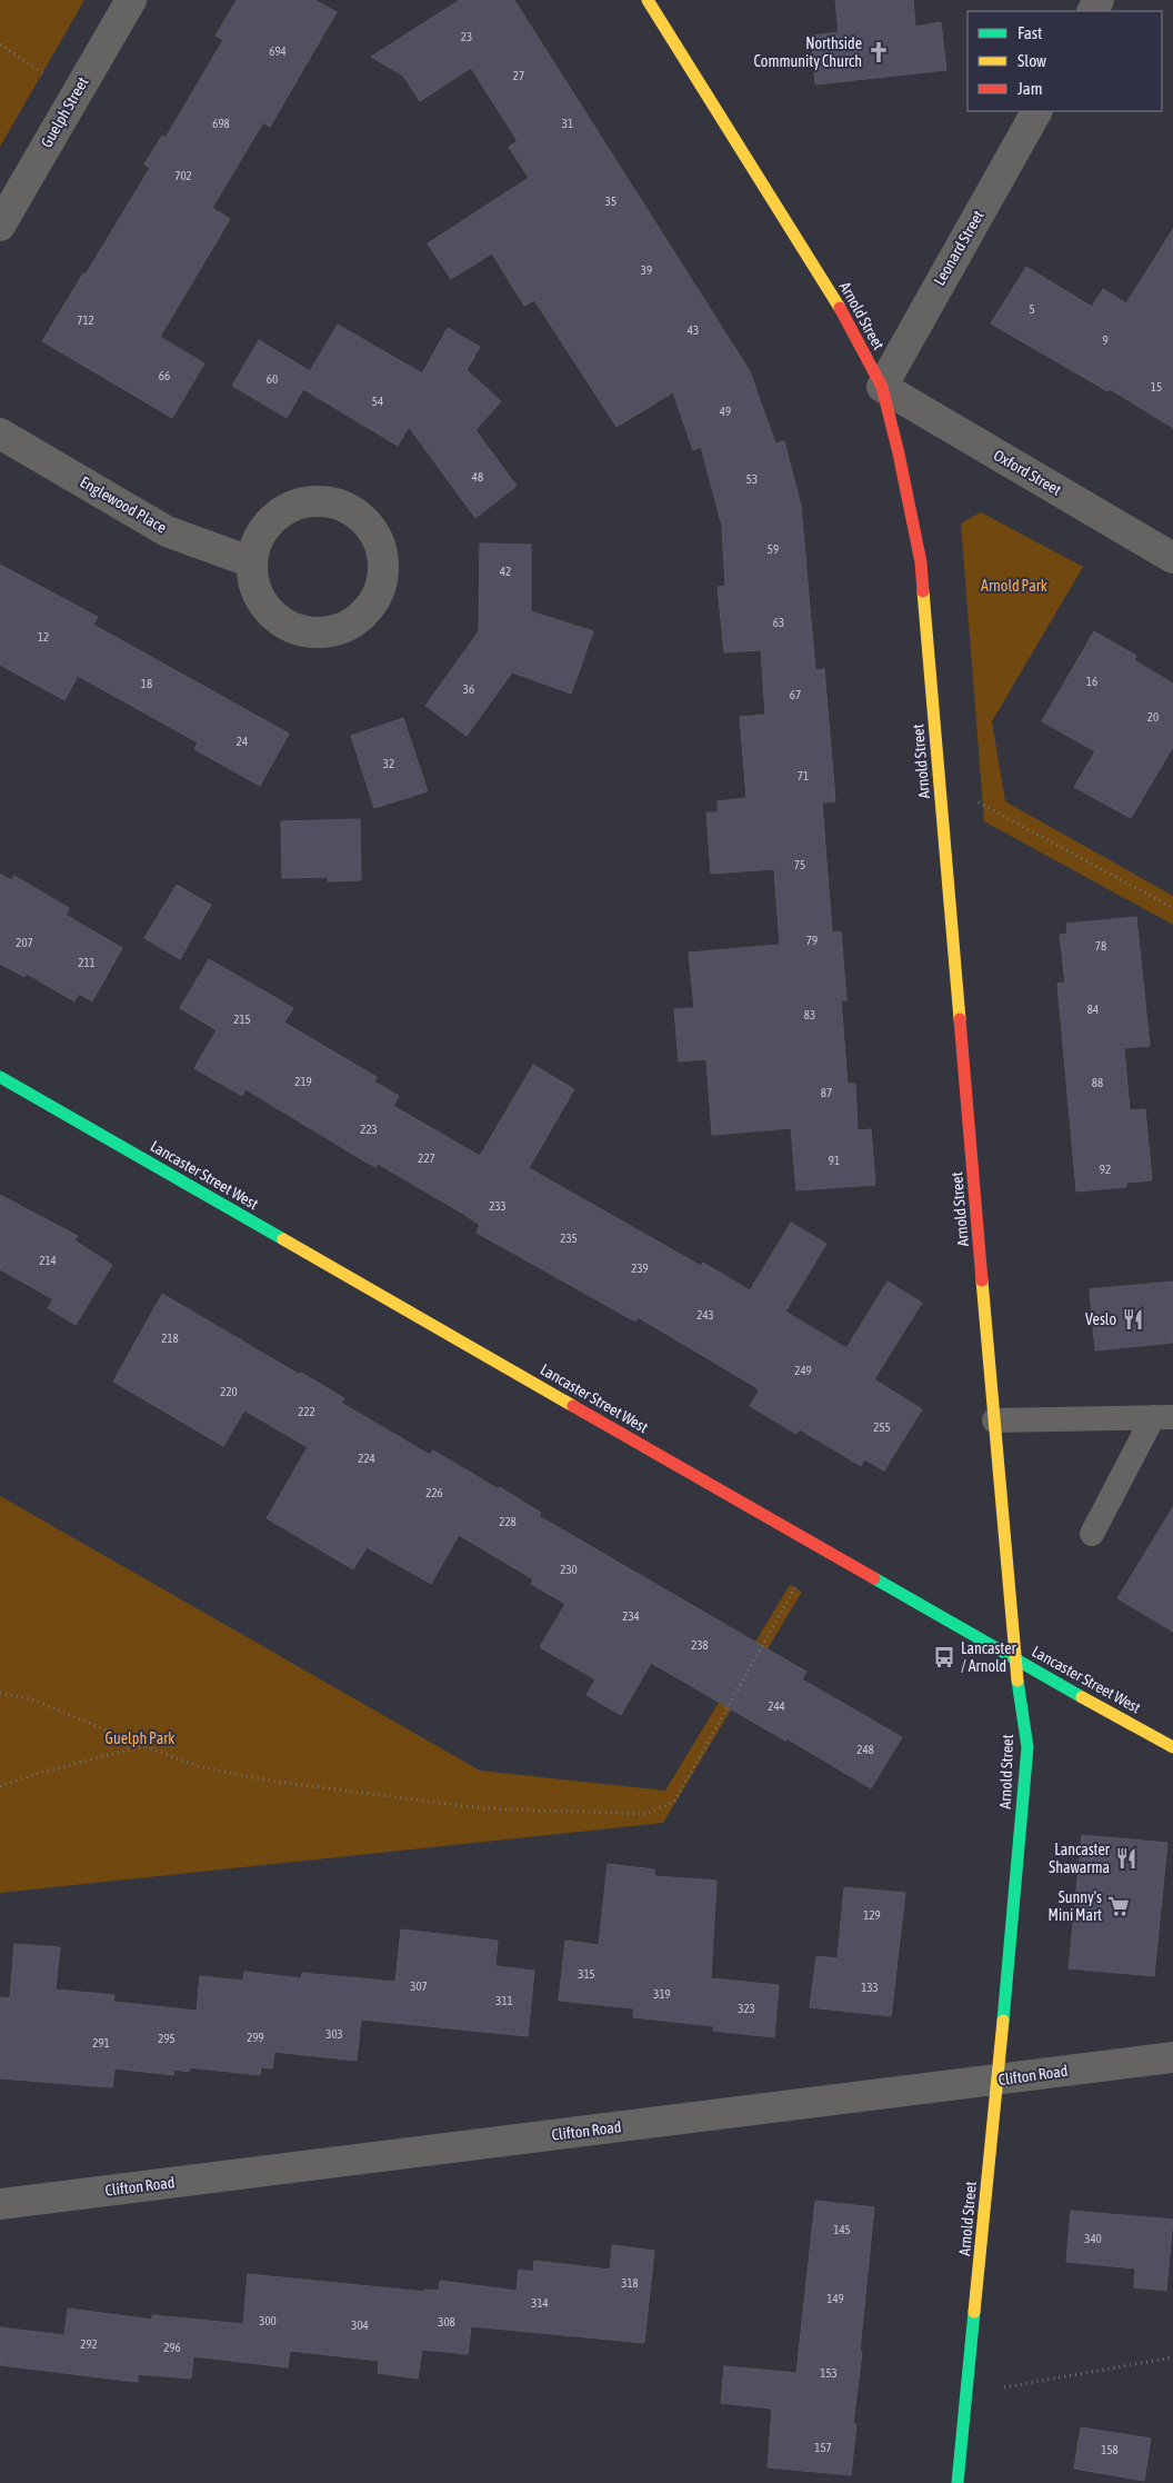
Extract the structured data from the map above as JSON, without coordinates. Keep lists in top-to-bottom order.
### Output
{
  "streets": {
    "street": [
      "Guelph Street",
      "Leonard Street",
      "Arnold Street",
      "Oxford Street",
      "Englewood Place",
      "Lancaster Street West",
      "Clifton Road"
    ]
  },
  "crossings": [
    ["Leonard Street", "Arnold Street"],
    ["Leonard Street", "Oxford Street"],
    ["Arnold Street", "Oxford Street"],
    ["Arnold Street", "Lancaster Street West"],
    ["Arnold Street", "Clifton Road"]
  ],
  "parks": ["Arnold Park", "Guelph Park"],
  "places": {
    "church": ["Northside Community Church"],
    "restaurant": ["Veslo", "Lancaster Shawarma"],
    "bus stop": ["Lancaster / Arnold"],
    "supermarket": ["Sunny's Mini Mart"]
  },
  "house_numbers": [
    "23",
    "694",
    "27",
    "698",
    "31",
    "702",
    "35",
    "39",
    "5",
    "712",
    "43",
    "9",
    "66",
    "60",
    "15",
    "54",
    "49",
    "48",
    "53",
    "59",
    "42",
    "63",
    "12",
    "16",
    "18",
    "36",
    "67",
    "20",
    "24",
    "32",
    "71",
    "75",
    "79",
    "207",
    "78",
    "211",
    "84",
    "83",
    "215",
    "219",
    "88",
    "87",
    "223",
    "227",
    "91",
    "92",
    "233",
    "235",
    "214",
    "239",
    "243",
    "218",
    "249",
    "220",
    "222",
    "255",
    "224",
    "226",
    "228",
    "230",
    "234",
    "238",
    "244",
    "248",
    "129",
    "315",
    "307",
    "133",
    "319",
    "311",
    "323",
    "303",
    "299",
    "295",
    "291",
    "145",
    "340",
    "318",
    "149",
    "314",
    "300",
    "308",
    "304",
    "292",
    "296",
    "153",
    "157",
    "158"
  ],
  "legend": ["Fast", "Slow", "Jam"]
}
